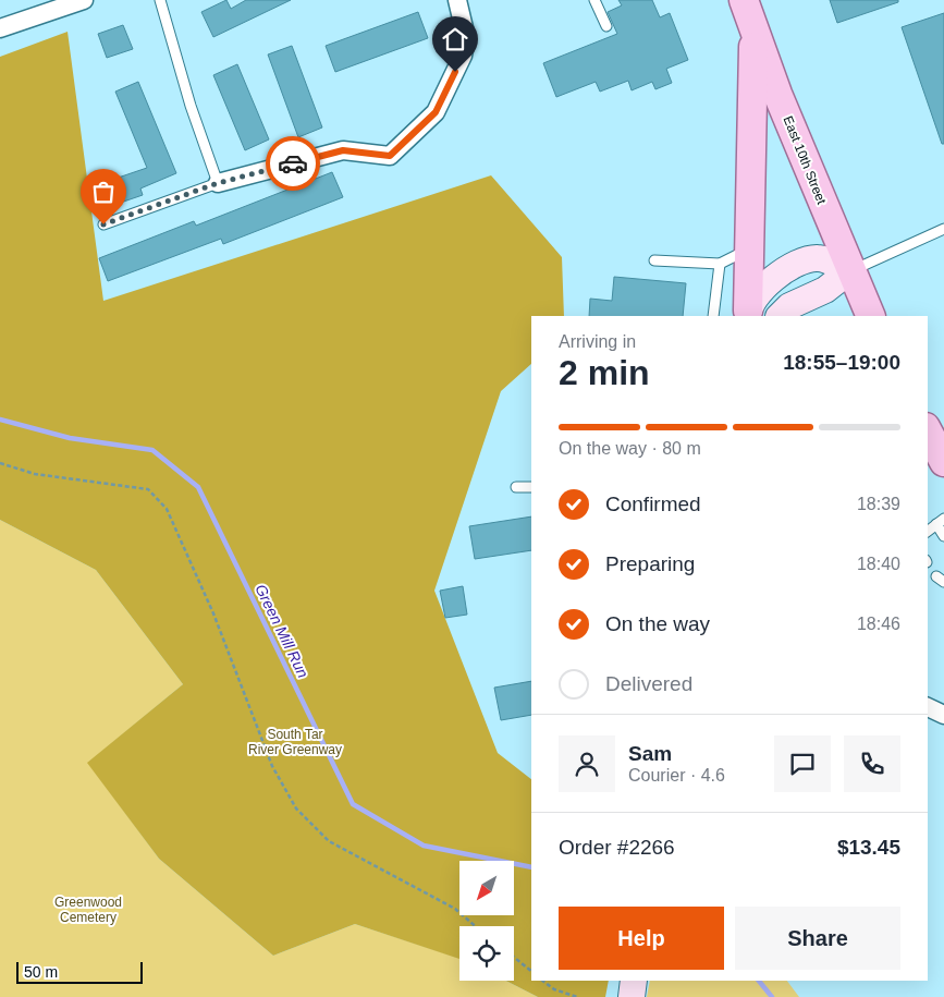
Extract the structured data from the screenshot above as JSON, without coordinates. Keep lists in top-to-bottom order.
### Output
{
  "streets": {
    "main road": ["East 10th Street"]
  },
  "water": ["Green Mill Run"],
  "parks": ["South Tar River Greenway", "Greenwood Cemetery"],
  "scale_bar": "50 m",
  "north": "bottom left",
  "page": {
    "heading": ["2 min", "Arriving in", "18:55–19:00"],
    "panel": [
      "Sam",
      "Courier · 4.6",
      "Order #2266",
      "$13.45"
    ],
    "bar": "On the way · 80 m",
    "list": [
      ["Confirmed", "18:39"],
      ["Preparing", "18:40"],
      ["On the way", "18:46"],
      "Delivered"
    ],
    "buttons": ["Help", "Share"],
    "scale": "50 m"
  }
}
